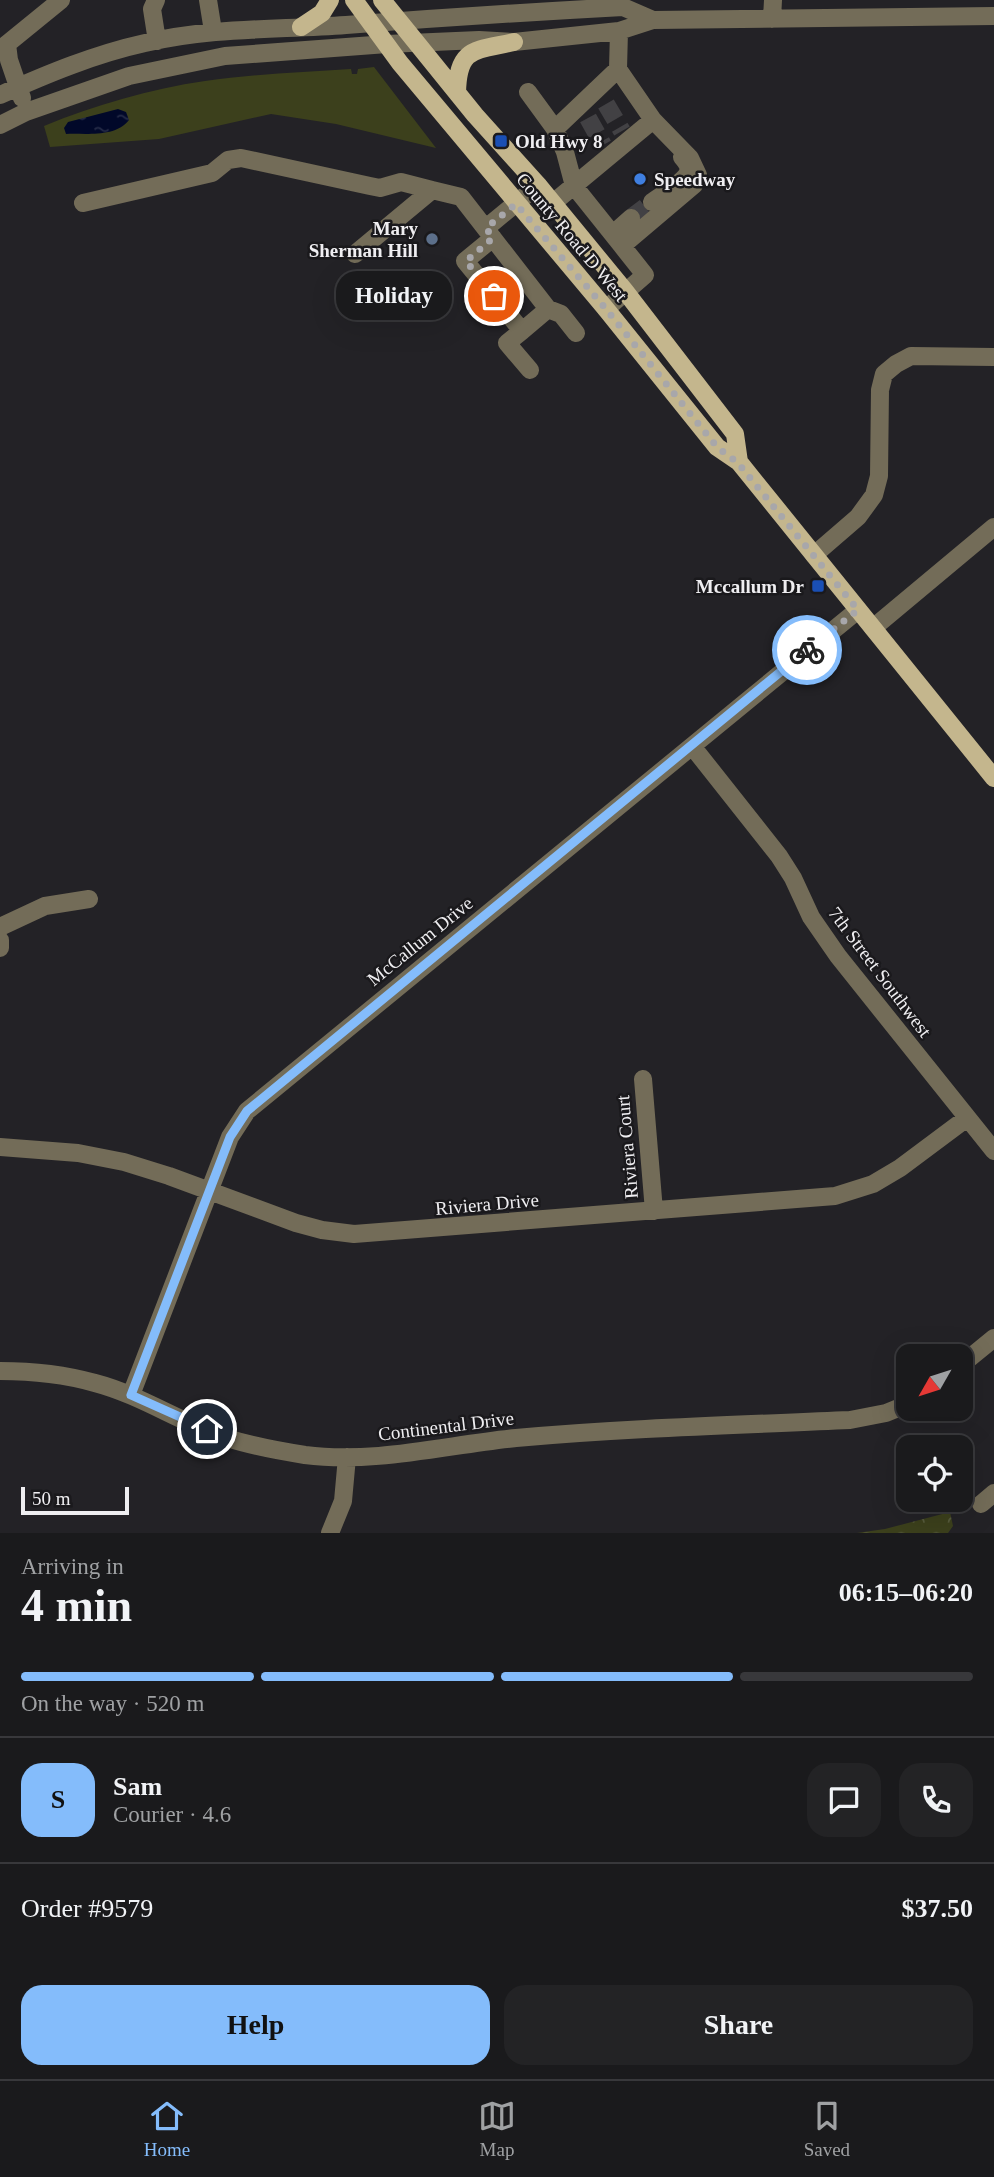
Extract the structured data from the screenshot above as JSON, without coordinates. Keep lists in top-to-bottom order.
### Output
{
  "streets": {
    "main road": ["County Road D West"],
    "street": [
      "McCallum Drive",
      "7th Street Southwest",
      "Riviera Court",
      "Riviera Drive",
      "Continental Drive"
    ]
  },
  "crossings": [
    ["County Road D West", "McCallum Drive"],
    ["McCallum Drive", "7th Street Southwest"],
    ["McCallum Drive", "Riviera Drive"],
    ["McCallum Drive", "Continental Drive"],
    ["7th Street Southwest", "Riviera Drive"],
    ["Riviera Court", "Riviera Drive"]
  ],
  "places": {
    "transit": ["Old Hwy 8", "Mccallum Dr"],
    "other": ["Speedway", "Mary Sherman Hill", "Holiday"]
  },
  "scale_bar": "50 m",
  "north": "bottom left",
  "page": {
    "bubble": "Holiday",
    "scale": "50 m",
    "heading": ["4 min", "Arriving in", "06:15–06:20"],
    "panel": [
      "Sam",
      "Courier · 4.6",
      "Order #9579",
      "$37.50"
    ],
    "bar": "On the way · 520 m",
    "round": "S",
    "buttons": ["Help", "Share"],
    "tabs": ["Home", "Map", "Saved"]
  }
}
